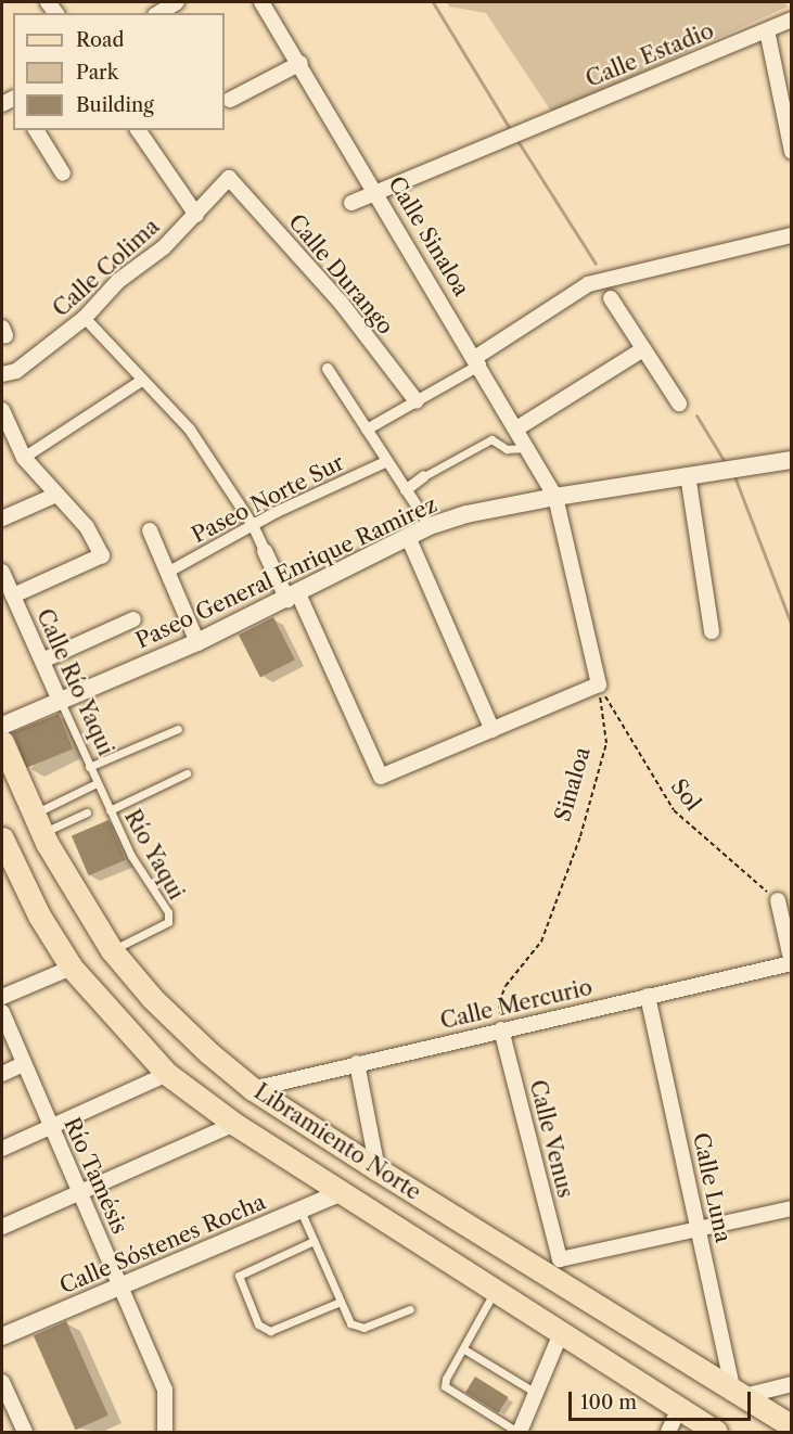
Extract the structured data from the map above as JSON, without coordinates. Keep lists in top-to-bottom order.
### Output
{
  "streets": {
    "main road": ["Libramiento Norte"],
    "street": [
      "Calle Estadio",
      "Calle Sinaloa",
      "Calle Colima",
      "Calle Durango",
      "Paseo Norte Sur",
      "Paseo General Enrique Ramirez",
      "Calle Río Yaqui",
      "Calle Mercurio",
      "Calle Venus",
      "Río Tamésis",
      "Calle Luna",
      "Calle Sóstenes Rocha"
    ],
    "lane": ["Río Yaqui"],
    "path": ["Sinaloa", "Sol"]
  },
  "crossings": [
    ["Calle Estadio", "Calle Sinaloa"],
    ["Calle Sinaloa", "Paseo General Enrique Ramirez"],
    ["Calle Colima", "Calle Durango"],
    ["Paseo General Enrique Ramirez", "Calle Río Yaqui"],
    ["Calle Río Yaqui", "Río Yaqui"],
    ["Calle Río Yaqui", "Libramiento Norte"],
    ["Sinaloa", "Sol"],
    ["Sinaloa", "Calle Mercurio"],
    ["Sinaloa", "Calle Venus"],
    ["Río Yaqui", "Libramiento Norte"],
    ["Calle Mercurio", "Calle Venus"],
    ["Calle Mercurio", "Libramiento Norte"],
    ["Calle Mercurio", "Calle Luna"],
    ["Calle Venus", "Calle Luna"],
    ["Libramiento Norte", "Calle Luna"],
    ["Libramiento Norte", "Calle Sóstenes Rocha"],
    ["Río Tamésis", "Calle Sóstenes Rocha"]
  ],
  "legend": ["Road", "Park", "Building"],
  "scale_bar": "100 m"
}
